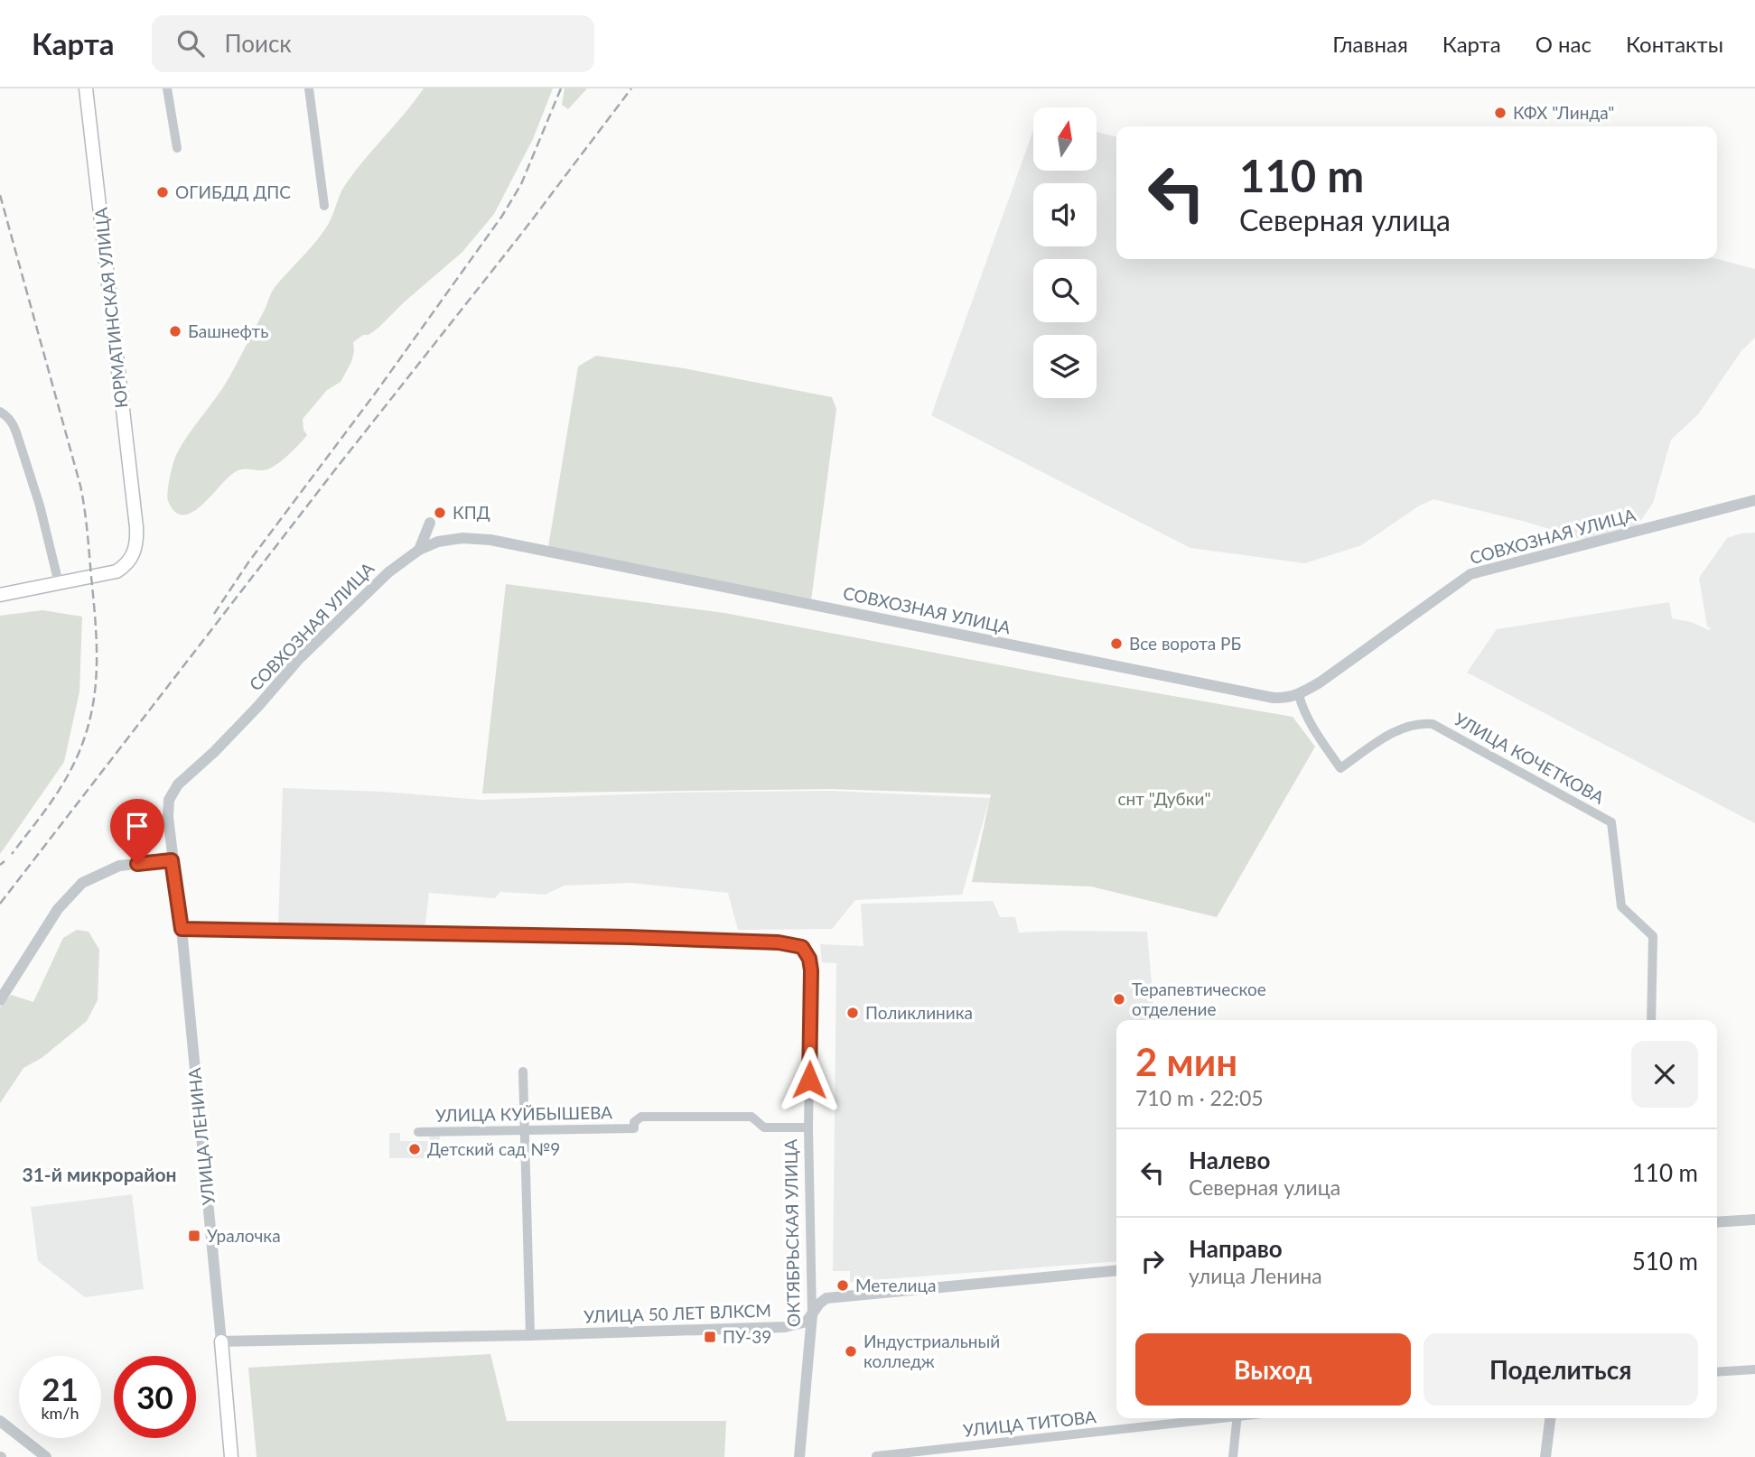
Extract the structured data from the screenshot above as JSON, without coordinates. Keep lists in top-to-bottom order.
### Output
{
  "streets": {
    "main road": ["ЮРМАТИНСКАЯ УЛИЦА", "УЛИЦА ЛЕНИНА"],
    "street": [
      "СОВХОЗНАЯ УЛИЦА",
      "УЛИЦА КОЧЕТКОВА",
      "УЛИЦА КУЙБЫШЕВА",
      "ОКТЯБРЬСКАЯ УЛИЦА",
      "УЛИЦА 50 ЛЕТ ВЛКСМ",
      "УЛИЦА ТИТОВА"
    ]
  },
  "crossings": [
    ["СОВХОЗНАЯ УЛИЦА", "УЛИЦА КОЧЕТКОВА"],
    ["СОВХОЗНАЯ УЛИЦА", "УЛИЦА ЛЕНИНА"],
    ["УЛИЦА КУЙБЫШЕВА", "ОКТЯБРЬСКАЯ УЛИЦА"],
    ["УЛИЦА ЛЕНИНА", "ОКТЯБРЬСКАЯ УЛИЦА"],
    ["УЛИЦА ЛЕНИНА", "УЛИЦА 50 ЛЕТ ВЛКСМ"],
    ["ОКТЯБРЬСКАЯ УЛИЦА", "УЛИЦА 50 ЛЕТ ВЛКСМ"]
  ],
  "districts": ["31-й микрорайон"],
  "parks": ["снт \"Дубки\""],
  "places": {
    "other": [
      "КФХ \"Линда\"",
      "ОГИБДД ДПС",
      "Башнефть",
      "КПД",
      "Все ворота РБ",
      "Терапевтическое отделение",
      "Поликлиника",
      "Детский сад №9",
      "Метелица",
      "Индустриальный колледж"
    ],
    "transit": ["Уралочка", "ПУ-39"]
  },
  "north": "top",
  "page": {
    "header": "Карта",
    "search": "Поиск",
    "nav": [
      "Главная",
      "Карта",
      "О нас",
      "Контакты"
    ],
    "turn": ["110 m", "Северная улица"],
    "heading": ["2 мин", "710 m · 22:05"],
    "list": [
      {
        "name": "Налево",
        "note": "Северная улица",
        "value": "110 m"
      },
      {
        "name": "Направо",
        "note": "улица Ленина",
        "value": "510 m"
      }
    ],
    "buttons": ["Выход", "Поделиться"],
    "speed": "21 km/h",
    "limit": "30"
  }
}
